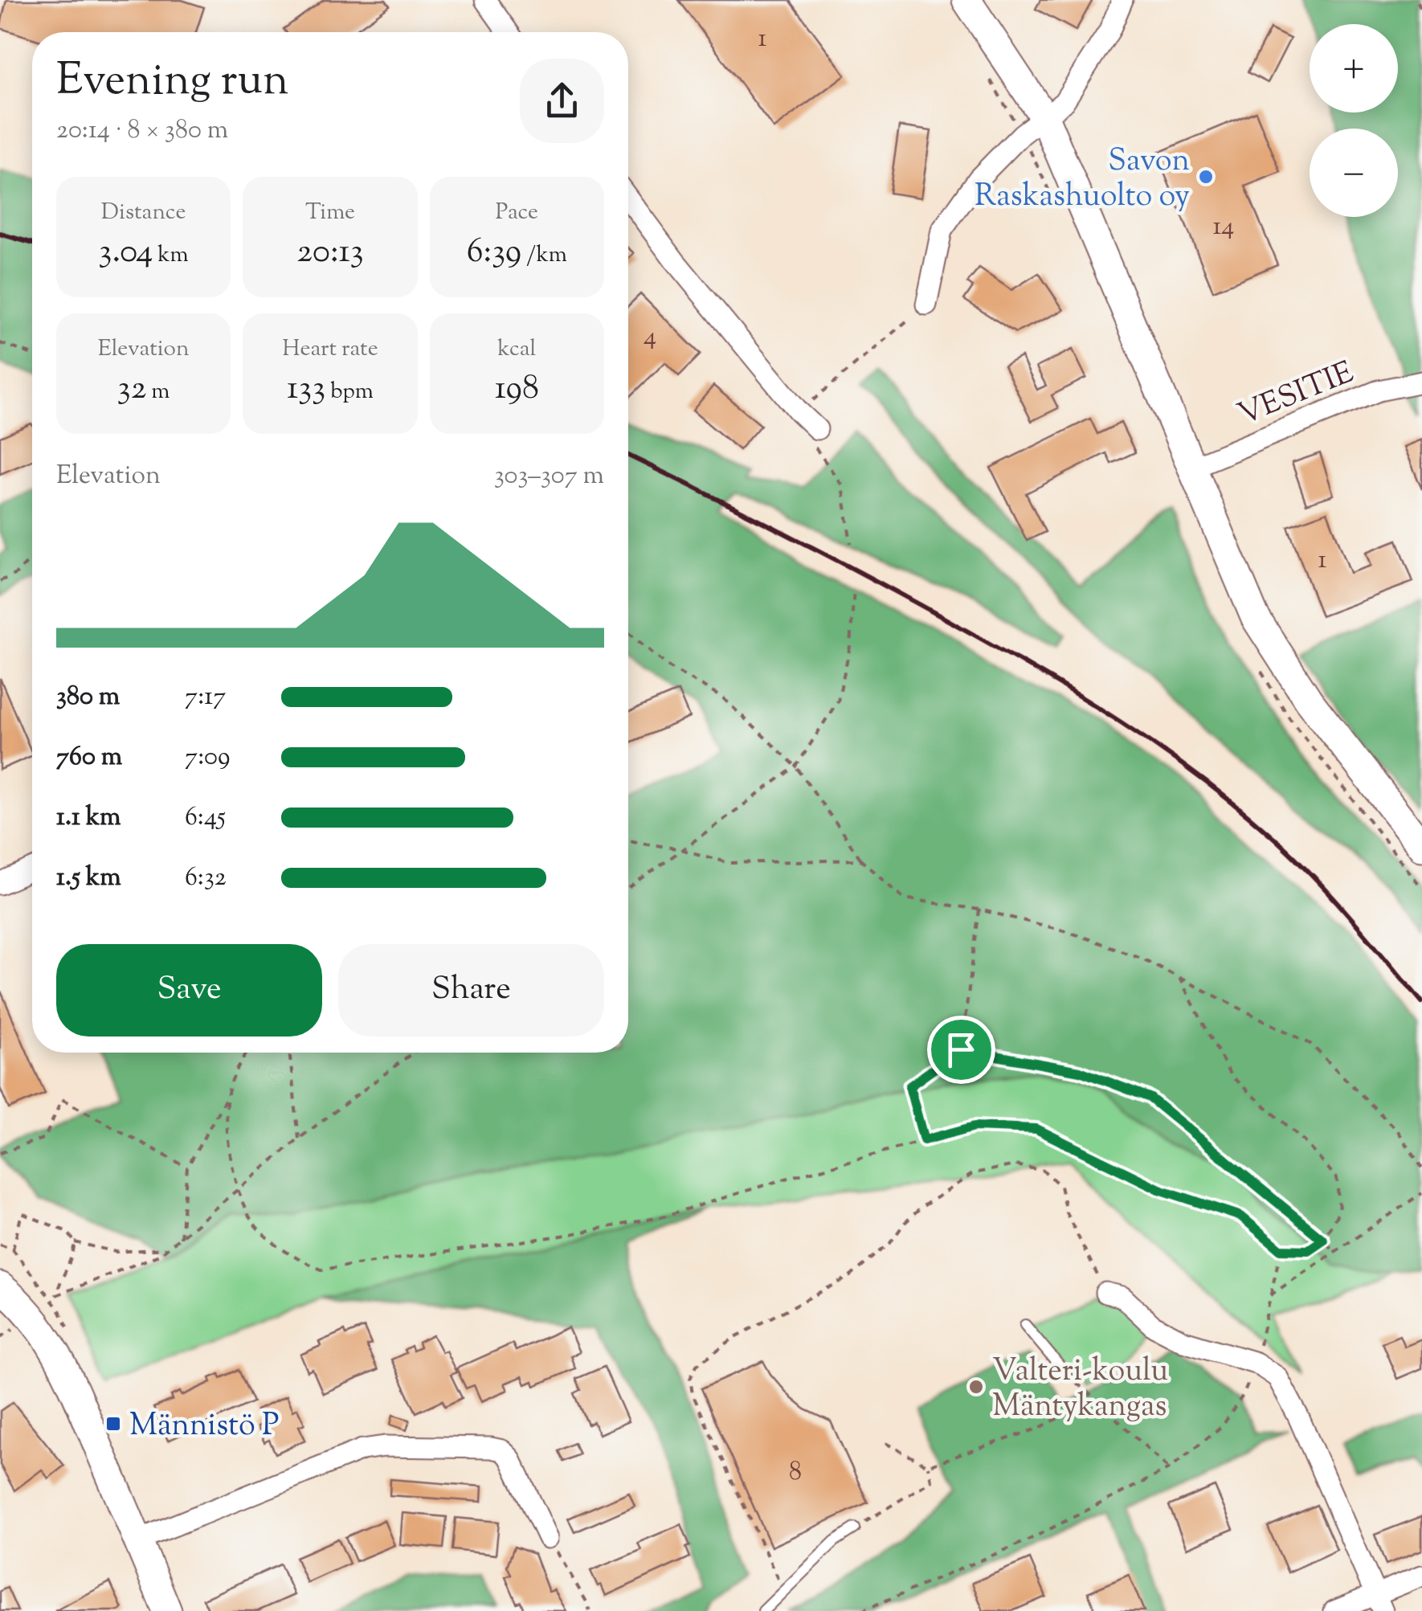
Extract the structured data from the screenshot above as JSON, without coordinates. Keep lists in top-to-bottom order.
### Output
{
  "streets": {
    "street": ["VESITIE"]
  },
  "places": {
    "other": ["Savon Raskashuolto oy", "Valteri-koulu Mäntykangas"],
    "transit": ["Männistö P"]
  },
  "house_numbers": [
    "1",
    "14",
    "4",
    "1",
    "8"
  ],
  "page": {
    "map_buttons": ["+", "−"],
    "heading": ["Evening run", "20:14 · 8 × 380 m"],
    "stats": [
      ["Distance", "3.04 km"],
      ["Time", "20:13"],
      ["Pace", "6:39 /km"],
      ["Elevation", "32 m"],
      ["Heart rate", "133 bpm"],
      ["kcal", "198"]
    ],
    "chart": ["Elevation", "303–307 m"],
    "list": [
      {
        "name": "380 m",
        "note": "7:17"
      },
      {
        "name": "760 m",
        "note": "7:09"
      },
      {
        "name": "1.1 km",
        "note": "6:45"
      },
      {
        "name": "1.5 km",
        "note": "6:32"
      }
    ],
    "buttons": ["Save", "Share"]
  }
}
